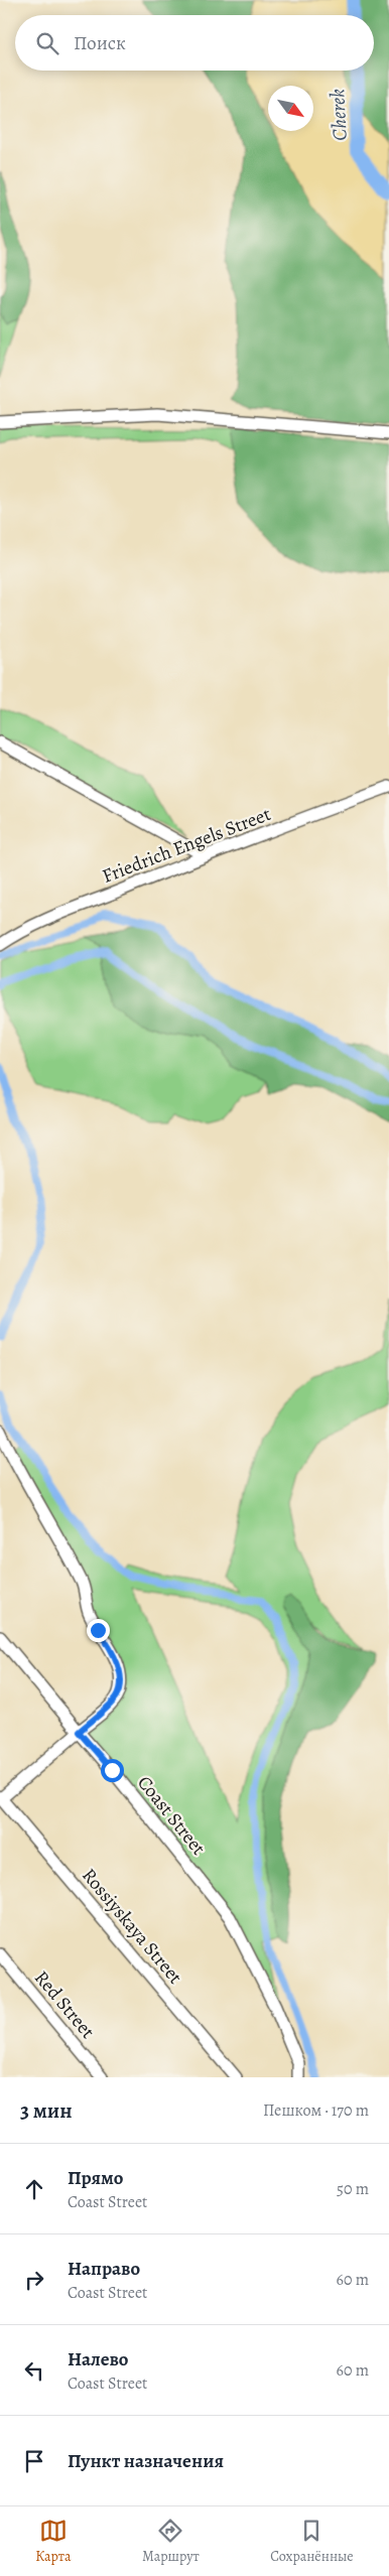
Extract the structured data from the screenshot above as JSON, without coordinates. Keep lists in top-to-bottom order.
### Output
{
  "streets": {
    "street": [
      "Friedrich Engels Street",
      "Coast Street",
      "Rossiyskaya Street",
      "Red Street"
    ]
  },
  "water": ["Cherek"],
  "north": "bottom right",
  "page": {
    "search": "Поиск",
    "heading": ["3 мин", "Пешком · 170 m"],
    "list": [
      ["Прямо", "Coast Street", "50 m"],
      ["Направо", "Coast Street", "60 m"],
      ["Налево", "Coast Street", "60 m"],
      "Пункт назначения"
    ],
    "nav": ["Карта", "Маршрут", "Сохранённые"]
  }
}
